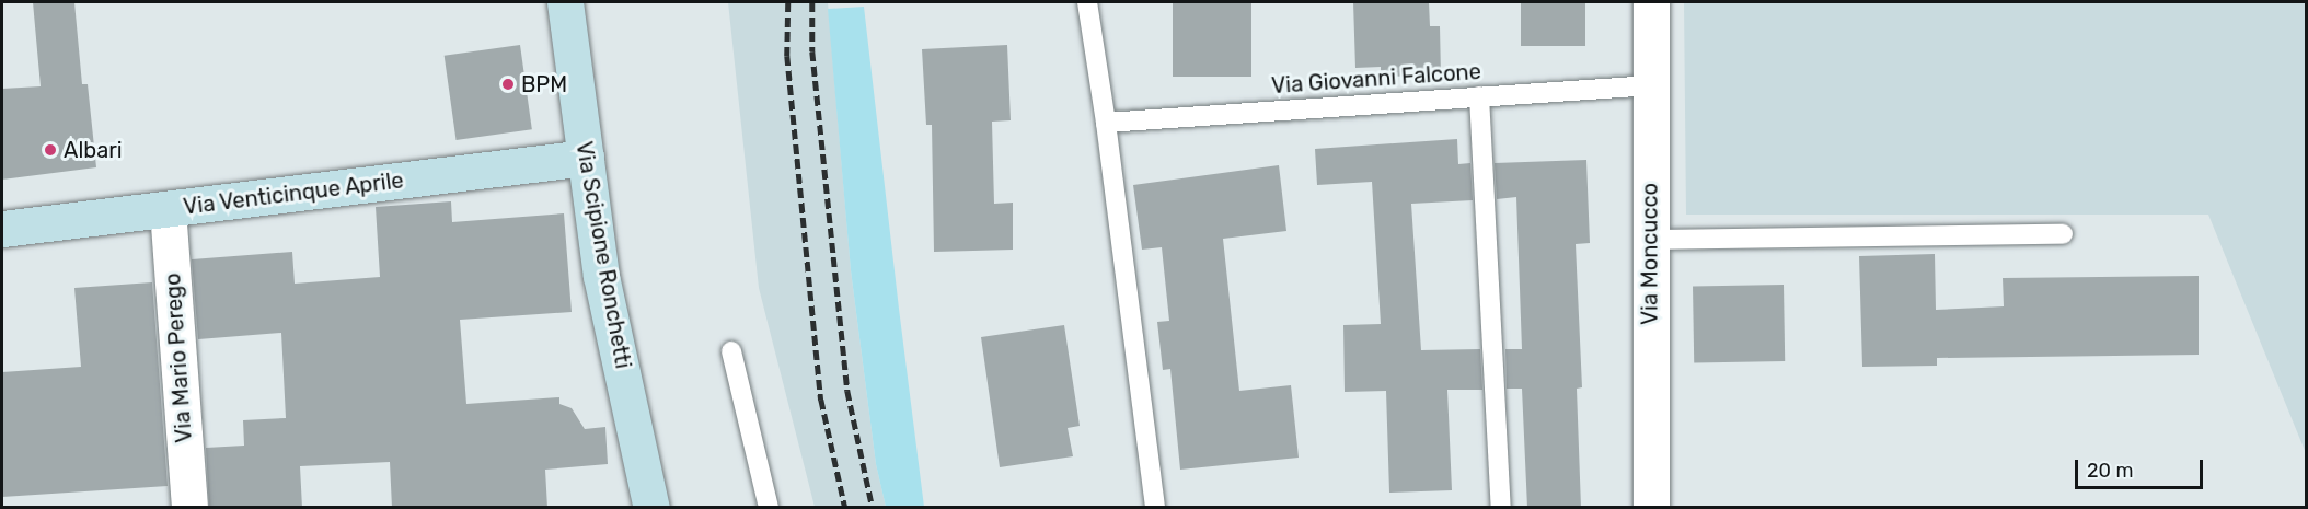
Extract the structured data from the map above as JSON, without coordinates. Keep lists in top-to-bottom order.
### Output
{
  "streets": {
    "main road": ["Via Venticinque Aprile", "Via Scipione Ronchetti"],
    "street": ["Via Moncucco", "Via Mario Perego"],
    "lane": ["Via Giovanni Falcone"]
  },
  "crossings": [
    ["Via Giovanni Falcone", "Via Moncucco"],
    ["Via Venticinque Aprile", "Via Scipione Ronchetti"],
    ["Via Venticinque Aprile", "Via Mario Perego"]
  ],
  "places": ["BPM", "Albari"],
  "scale_bar": "20 m"
}
